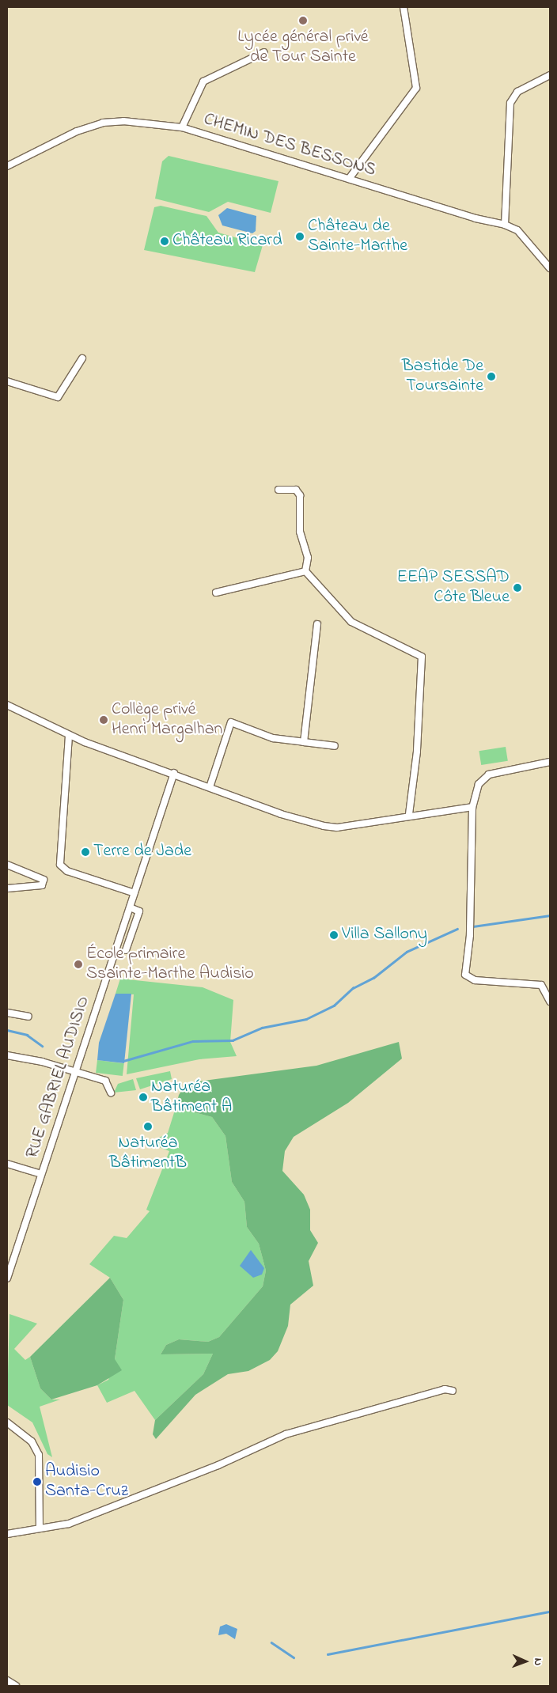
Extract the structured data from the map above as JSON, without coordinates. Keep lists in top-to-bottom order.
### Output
{
  "streets": {
    "street": ["CHEMIN DES BESSONS", "RUE GABRIEL AUDISIO"]
  },
  "places": [
    "Lycée général privé de Tour Sainte",
    "Château de Sainte-Marthe",
    "Château Ricard",
    "Bastide De Toursainte",
    "EEAP SESSAD Côte Bleue",
    "Collège privé Henri Margalhan",
    "Terre de Jade",
    "Villa Sallony",
    "École primaire Ssainte-Marthe Audisio",
    "Naturéa Bâtiment A",
    "Naturéa BâtimentB",
    "Audisio Santa-Cruz"
  ],
  "north": "right"
}
